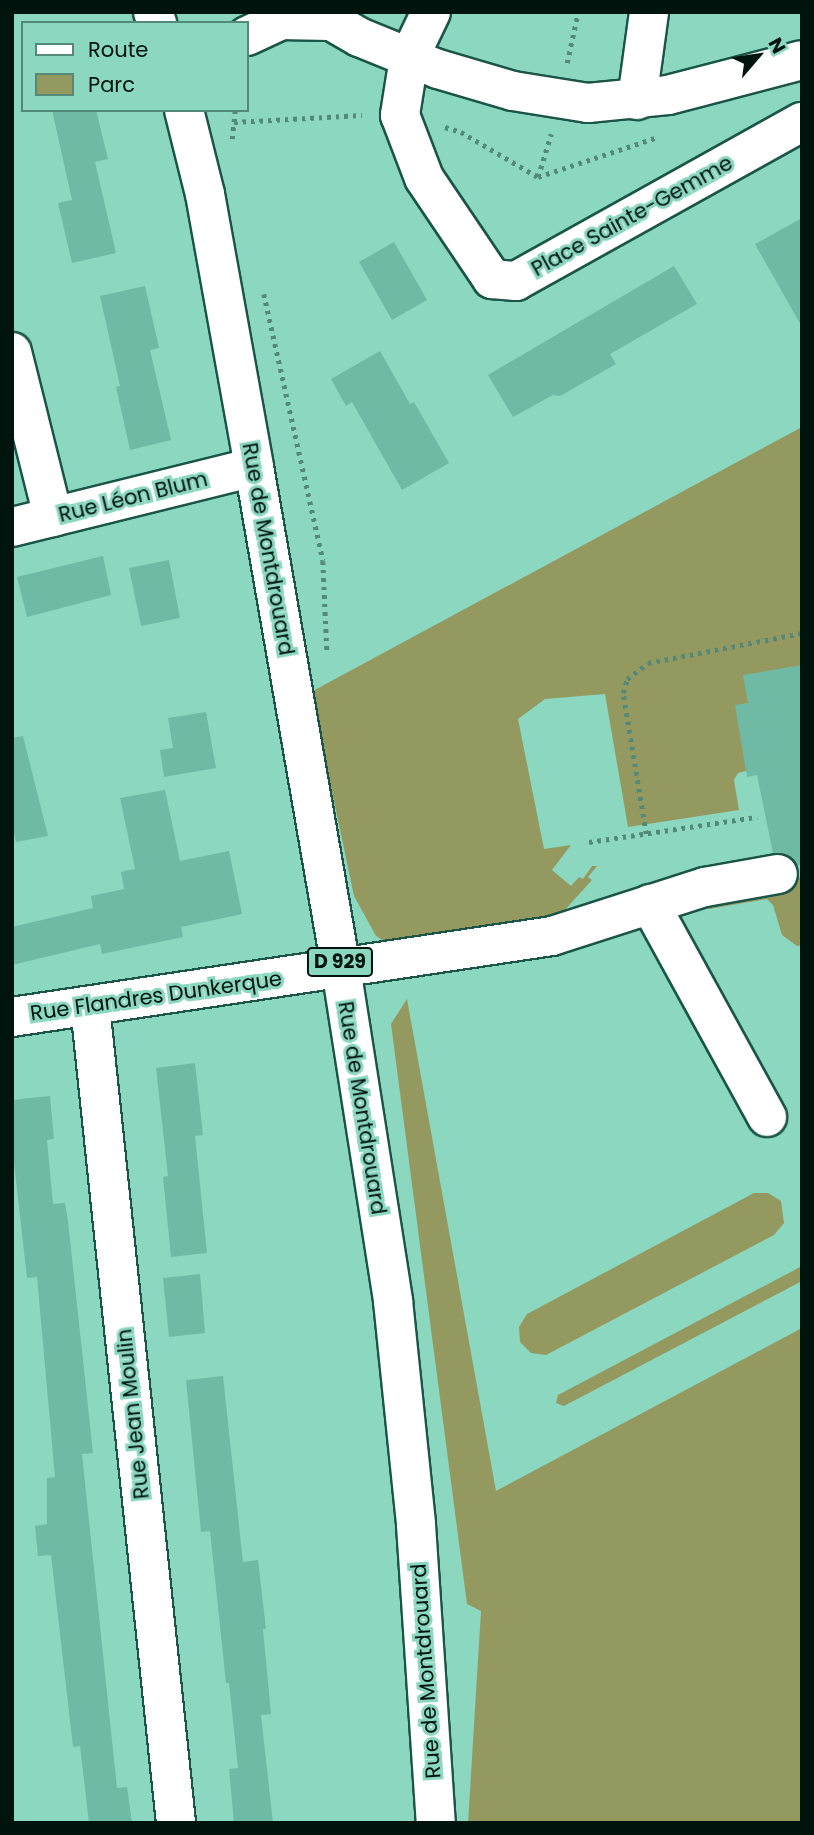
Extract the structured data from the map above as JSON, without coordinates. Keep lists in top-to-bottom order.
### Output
{
  "streets": {
    "street": [
      "Place Sainte-Gemme",
      "Rue Léon Blum",
      "Rue de Montdrouard",
      "D 929",
      "Rue Flandres Dunkerque",
      "Rue Jean Moulin"
    ]
  },
  "crossings": [
    ["Rue Léon Blum", "Rue de Montdrouard"],
    ["Rue de Montdrouard", "Rue Flandres Dunkerque"],
    ["Rue Flandres Dunkerque", "Rue Jean Moulin"]
  ],
  "legend": ["Route", "Parc"],
  "north": "top right"
}
